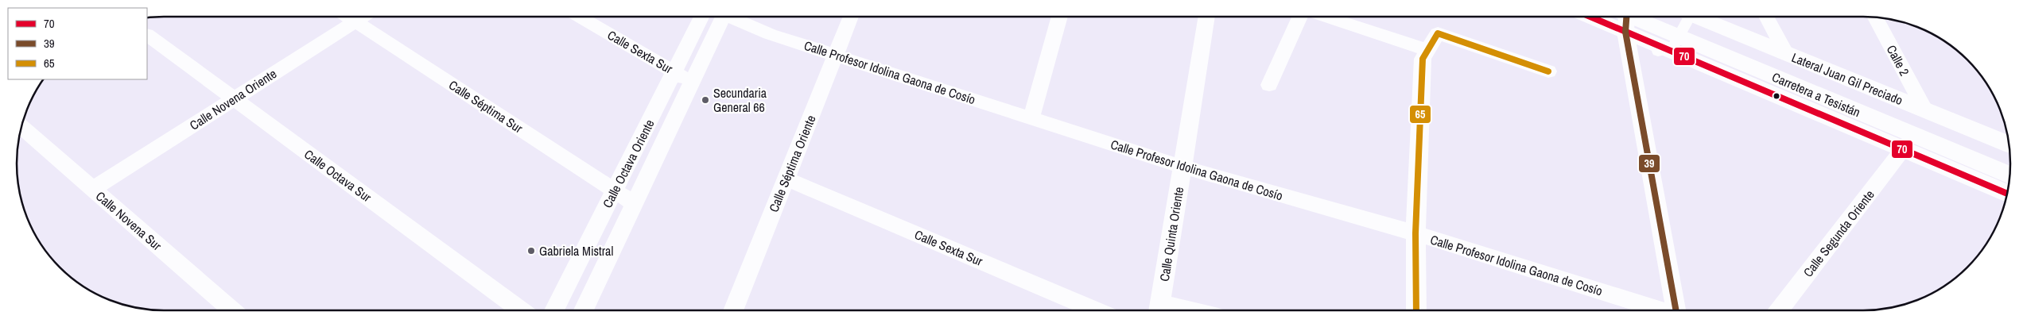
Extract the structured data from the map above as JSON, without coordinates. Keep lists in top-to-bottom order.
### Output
{
  "streets": {
    "main road": ["Lateral Juan Gil Preciado", "Carretera a Tesistán"],
    "street": [
      "Calle Sexta Sur",
      "Calle 2",
      "Calle Profesor Idolina Gaona de Cosío",
      "Calle Novena Oriente",
      "Calle Séptima Sur",
      "Calle Octava Oriente",
      "Calle Séptima Oriente",
      "Calle Octava Sur",
      "Calle Novena Sur",
      "Calle Segunda Oriente",
      "Calle Quinta Oriente"
    ]
  },
  "crossings": [
    ["Calle Sexta Sur", "Calle Octava Oriente"],
    ["Calle Sexta Sur", "Calle Séptima Oriente"],
    ["Calle 2", "Lateral Juan Gil Preciado"],
    ["Calle Profesor Idolina Gaona de Cosío", "Calle Séptima Oriente"],
    ["Calle Profesor Idolina Gaona de Cosío", "Calle Quinta Oriente"],
    ["Calle Novena Oriente", "Calle Séptima Sur"],
    ["Calle Novena Oriente", "Calle Octava Sur"],
    ["Calle Novena Oriente", "Calle Novena Sur"],
    ["Calle Séptima Sur", "Calle Octava Oriente"]
  ],
  "places": ["Secundaria General 66", "Gabriela Mistral"],
  "lines": ["transit line 70", "transit line 39", "transit line 65"],
  "legend": ["70", "39", "65"]
}
